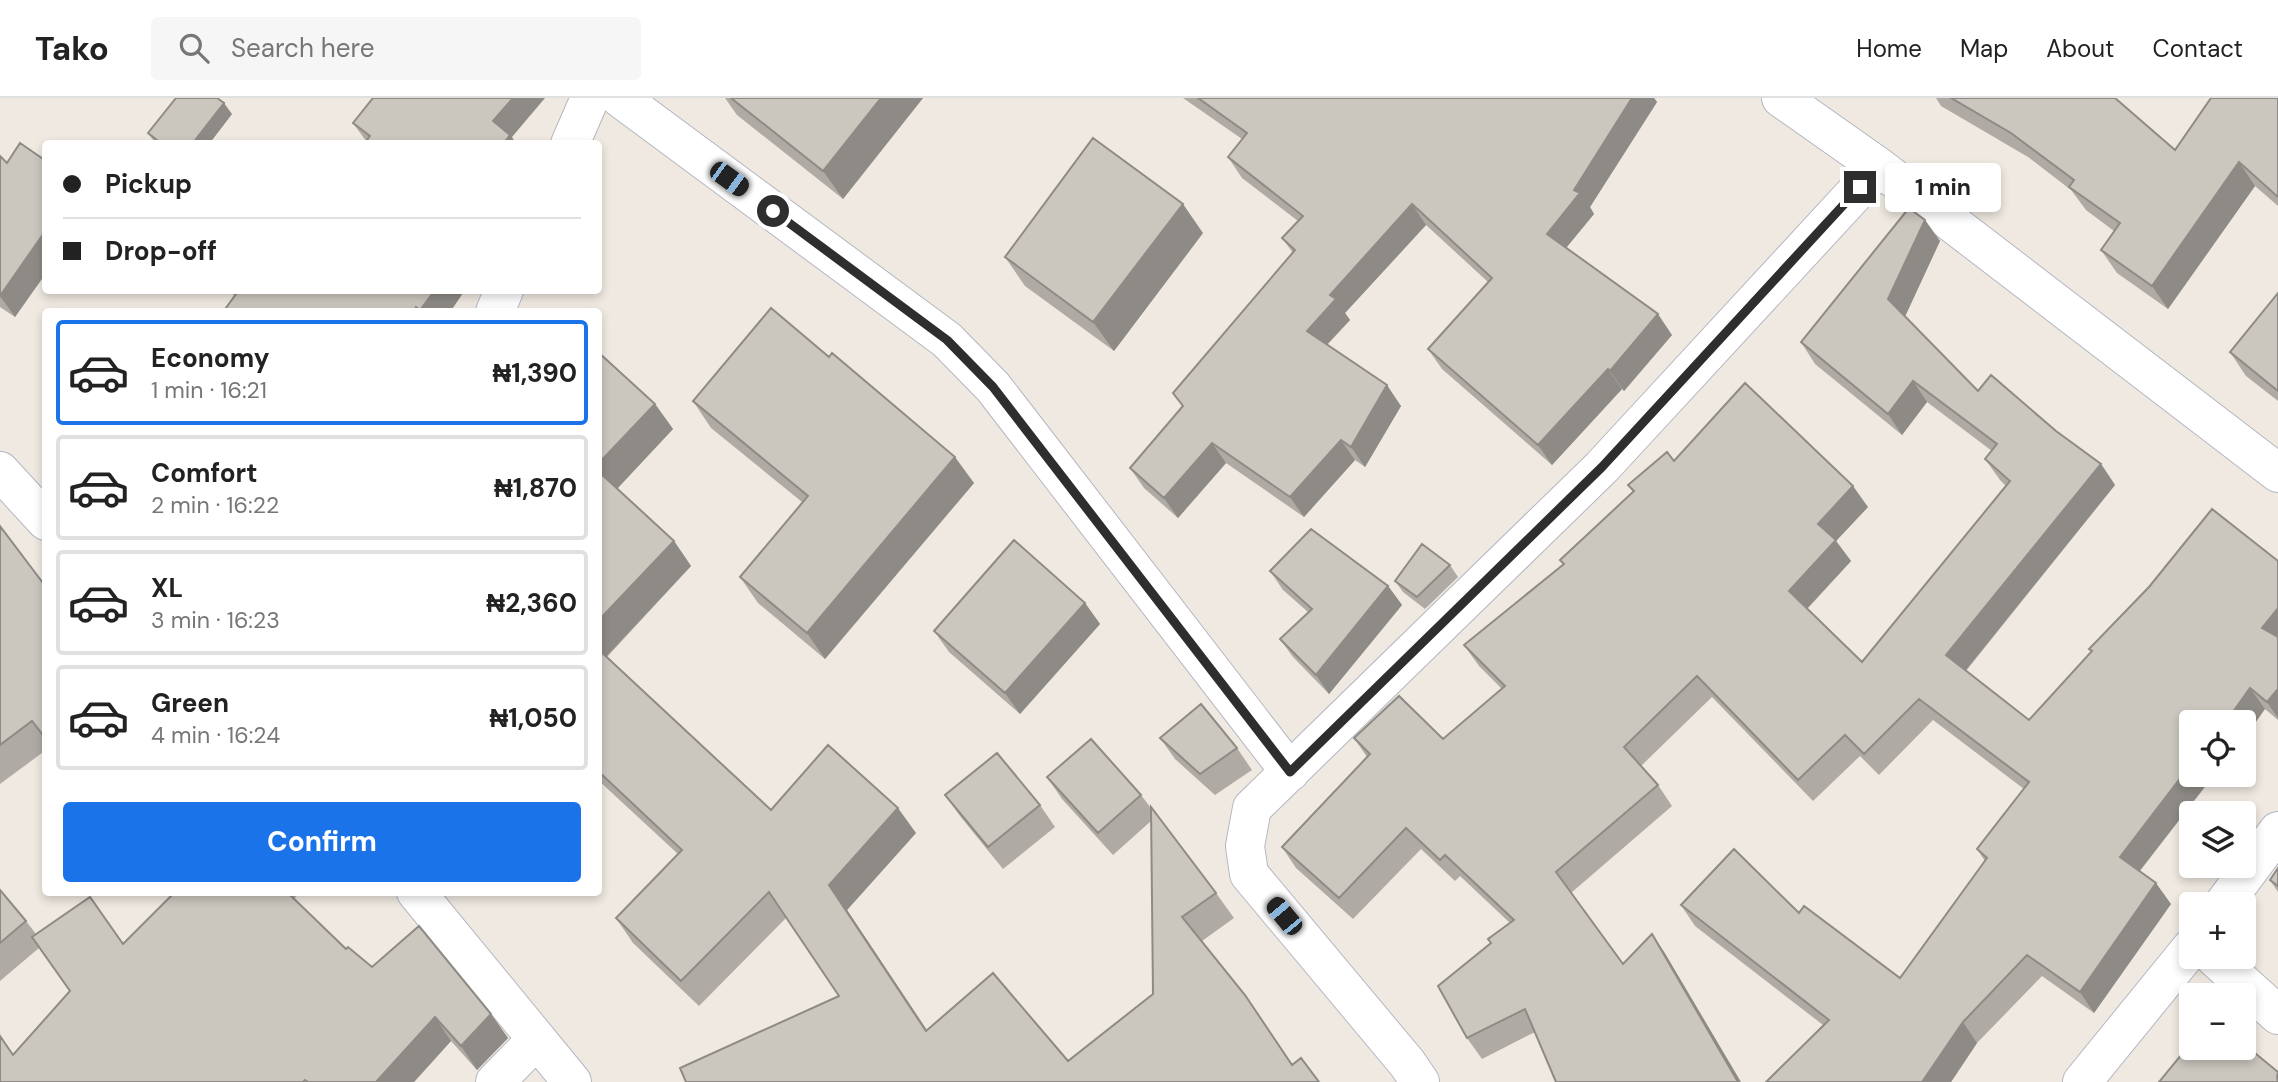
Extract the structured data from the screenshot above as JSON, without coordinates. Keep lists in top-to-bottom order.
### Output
{
  "page": {
    "header": "Tako",
    "search": "Search here",
    "nav": [
      "Home",
      "Map",
      "About",
      "Contact"
    ],
    "banner": ["Pickup", "Drop-off"],
    "bubble": "1 min",
    "list": [
      {
        "name": "Economy",
        "note": "1 min · 16:21",
        "value": "₦1,390"
      },
      {
        "name": "Comfort",
        "note": "2 min · 16:22",
        "value": "₦1,870"
      },
      {
        "name": "XL",
        "note": "3 min · 16:23",
        "value": "₦2,360"
      },
      {
        "name": "Green",
        "note": "4 min · 16:24",
        "value": "₦1,050"
      }
    ],
    "map_buttons": ["+", "−"],
    "buttons": "Confirm"
  }
}
